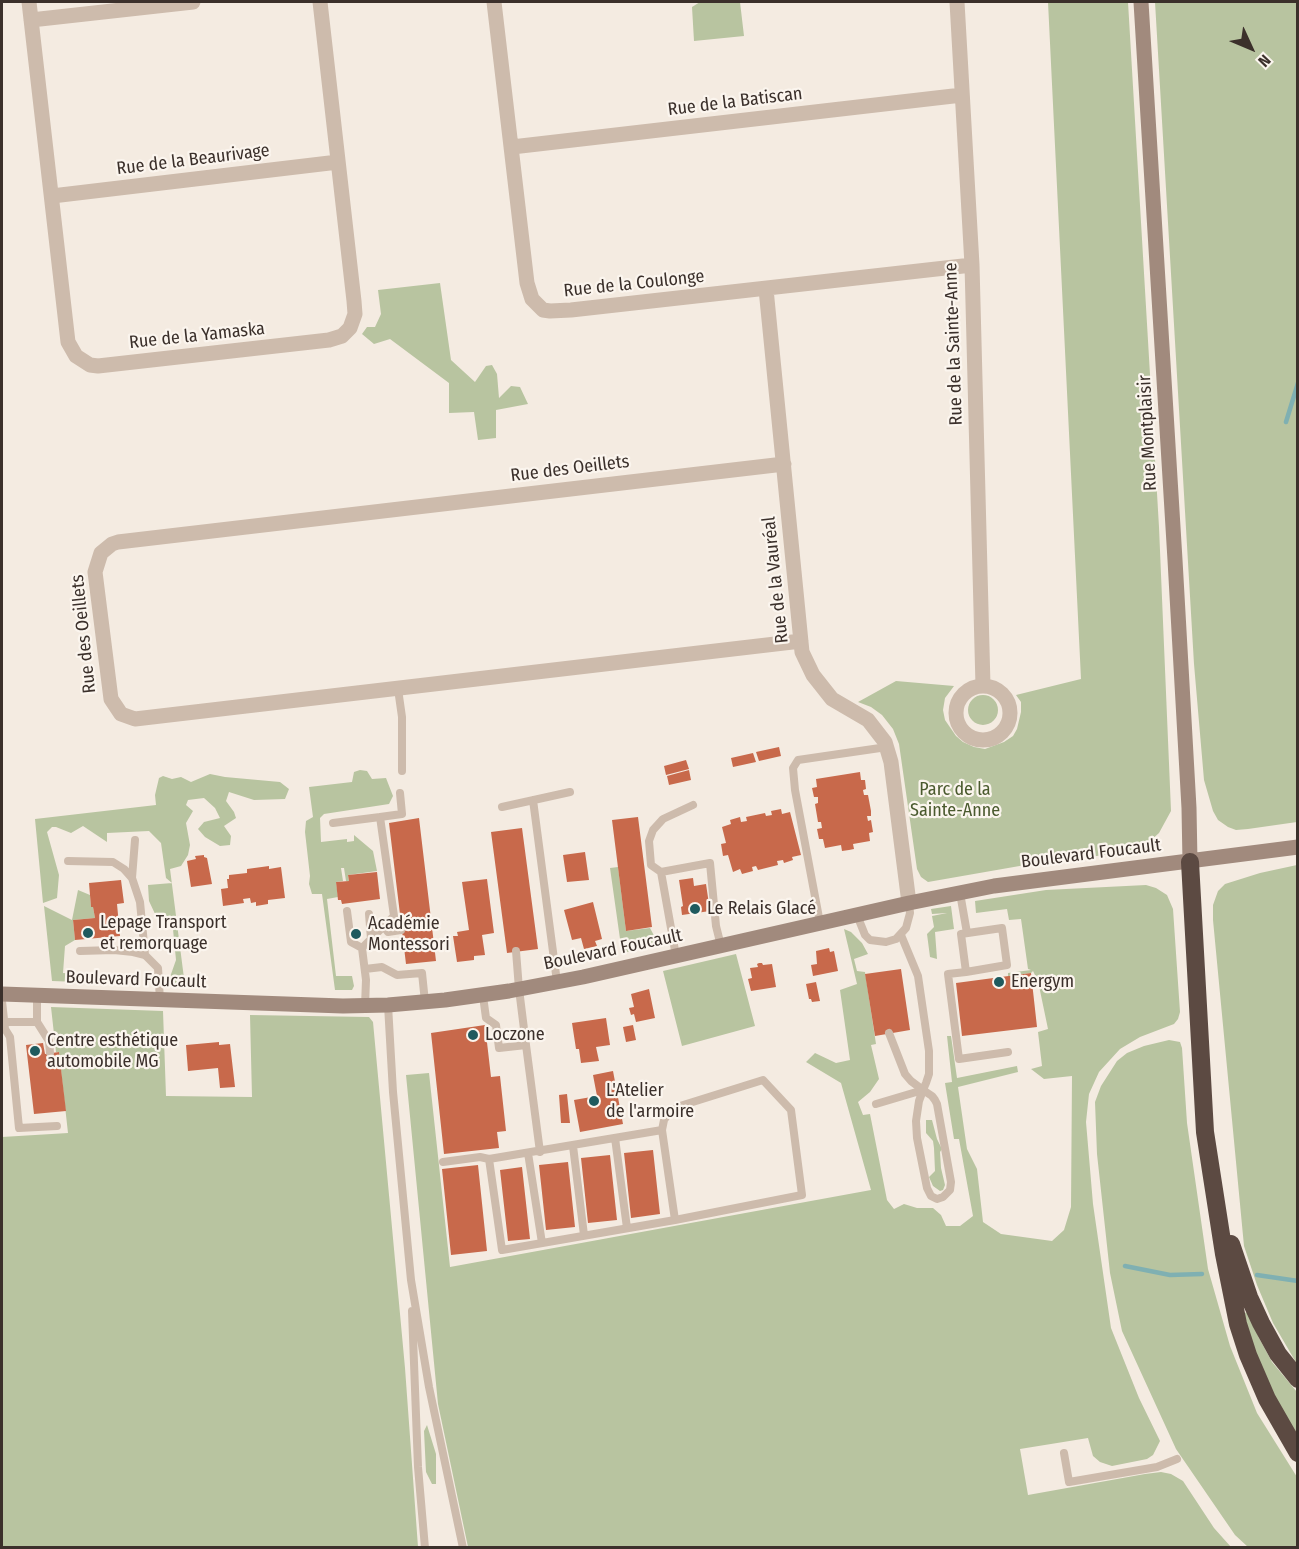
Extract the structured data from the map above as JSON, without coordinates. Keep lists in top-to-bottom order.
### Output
{
  "streets": {
    "street": [
      "Rue de la Batiscan",
      "Rue de la Beaurivage",
      "Rue de la Coulonge",
      "Rue de la Yamaska",
      "Rue de la Sainte-Anne",
      "Rue Montplaisir",
      "Rue des Oeillets",
      "Rue de la Vauréal",
      "Boulevard Foucault"
    ]
  },
  "crossings": [
    ["Rue de la Batiscan", "Rue de la Coulonge"],
    ["Rue de la Batiscan", "Rue de la Sainte-Anne"],
    ["Rue de la Beaurivage", "Rue de la Yamaska"],
    ["Rue de la Coulonge", "Rue de la Sainte-Anne"],
    ["Rue de la Coulonge", "Rue de la Vauréal"],
    ["Rue Montplaisir", "Boulevard Foucault"],
    ["Rue des Oeillets", "Rue de la Vauréal"],
    ["Rue de la Vauréal", "Boulevard Foucault"]
  ],
  "parks": ["Parc de la Sainte-Anne"],
  "places": [
    "Le Relais Glacé",
    "Lepage Transport et remorquage",
    "Académie Montessori",
    "Energym",
    "Loczone",
    "Centre esthétique automobile MG",
    "L'Atelier de l'armoire"
  ],
  "north": "bottom right"
}
